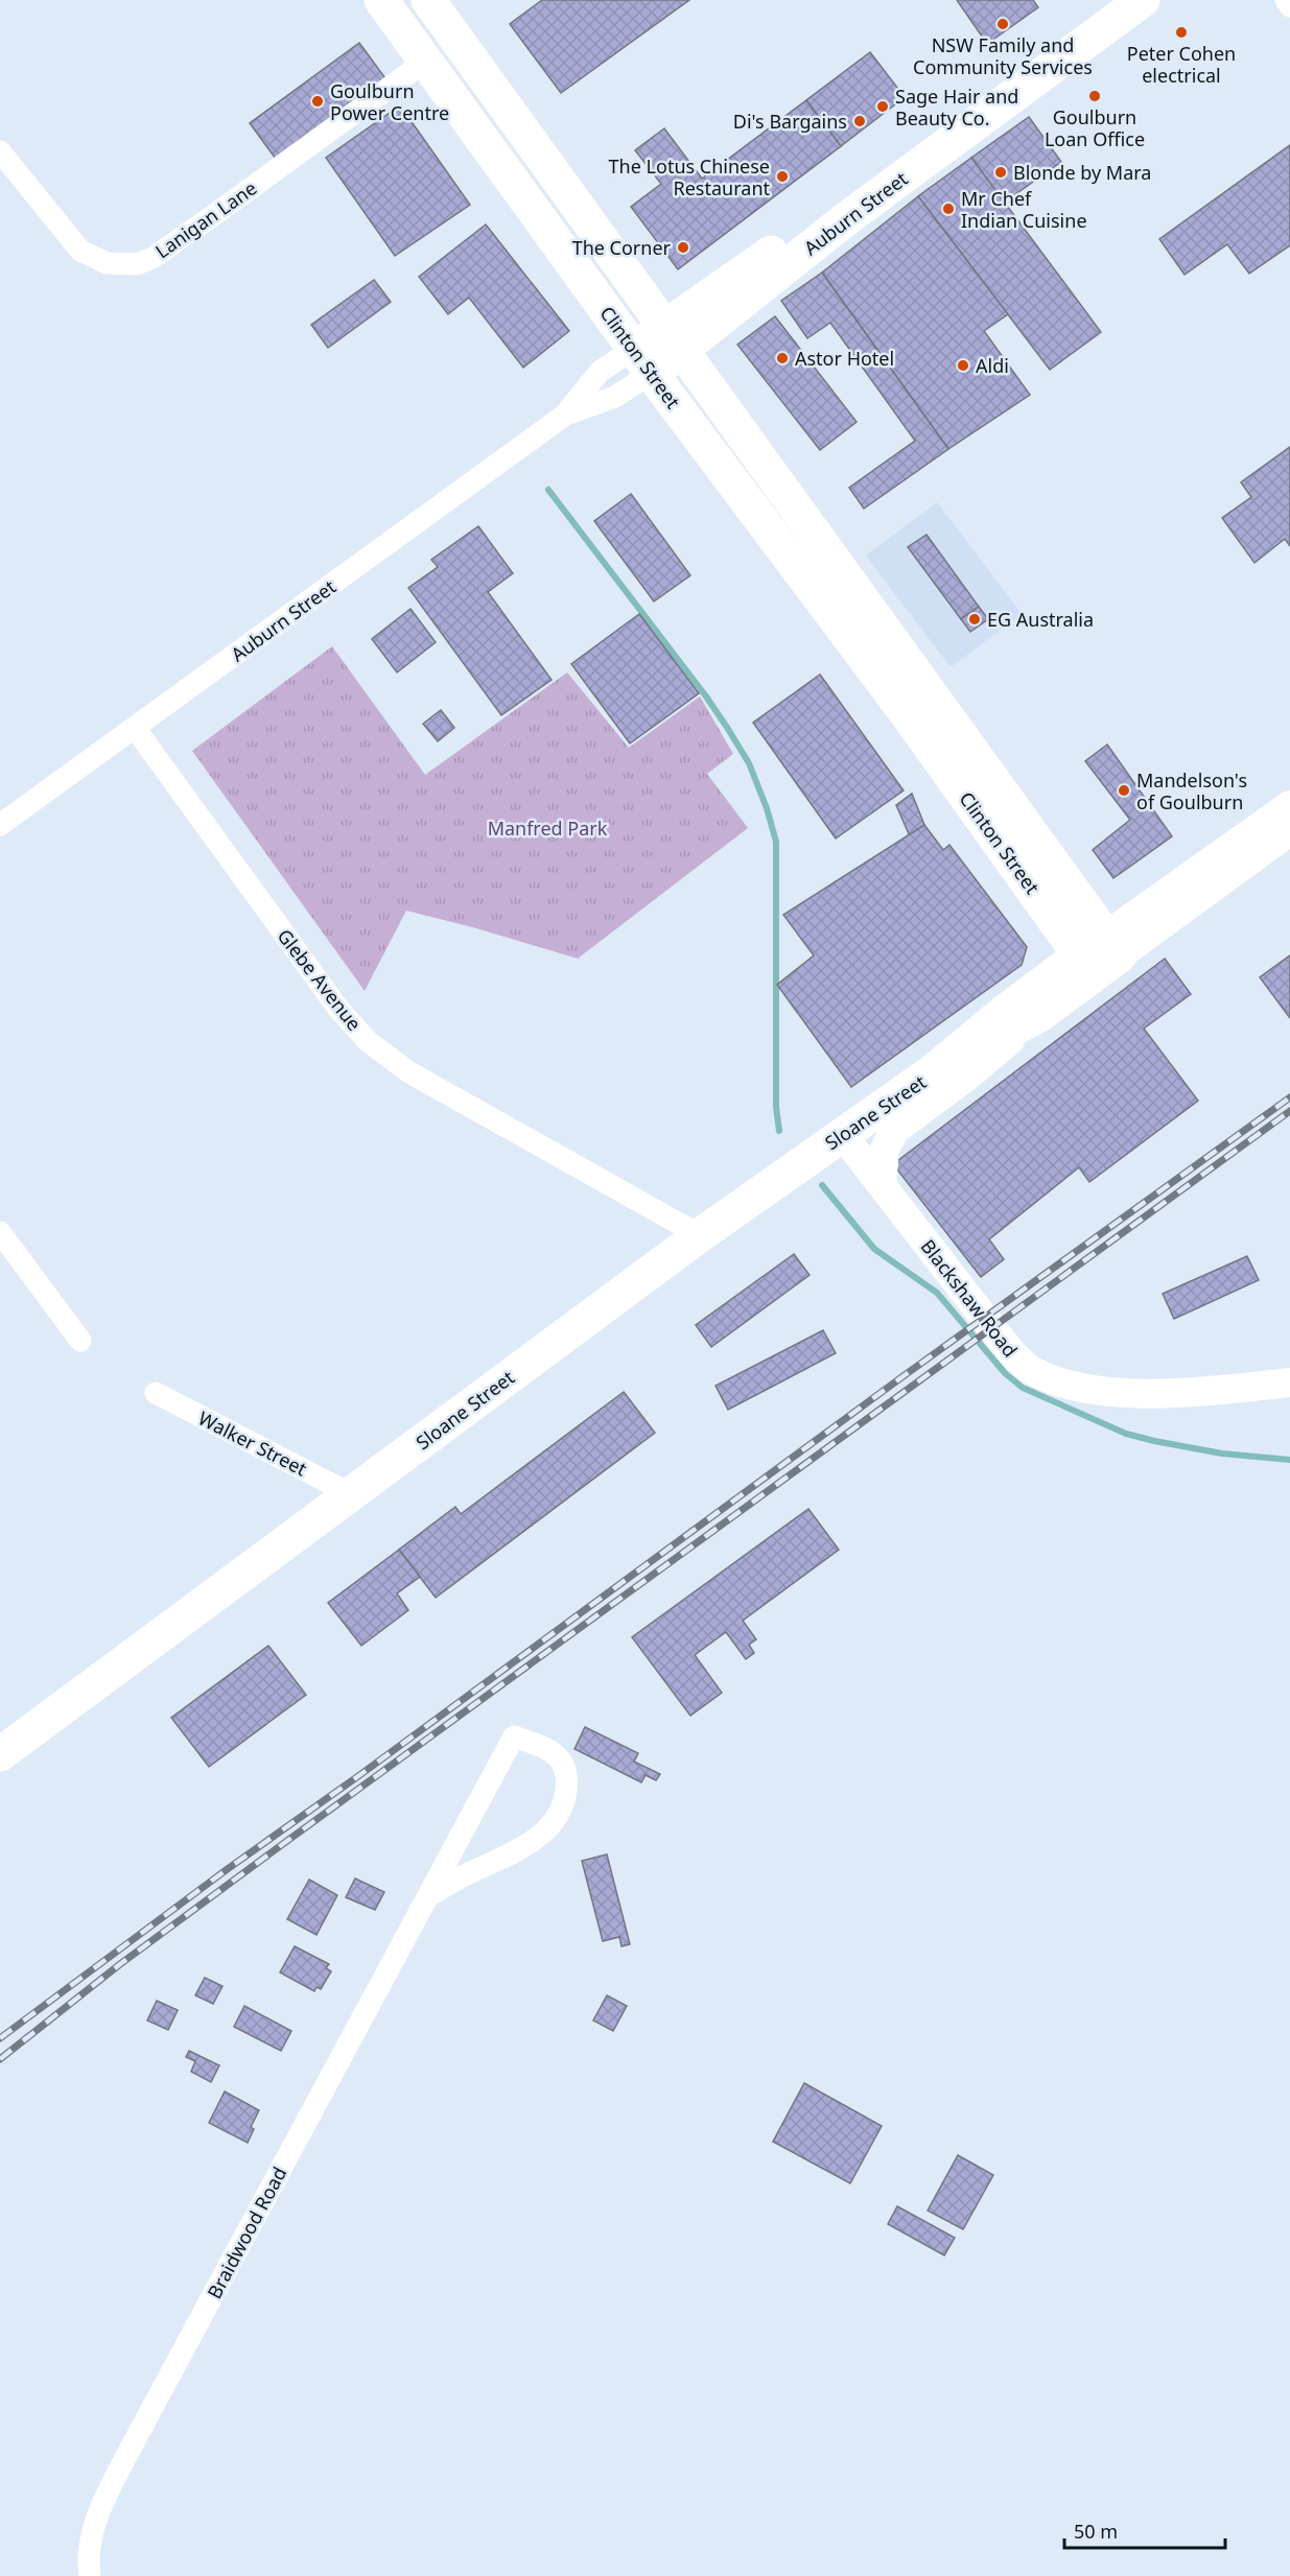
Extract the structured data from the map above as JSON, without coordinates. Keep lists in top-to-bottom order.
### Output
{
  "streets": {
    "main road": ["Auburn Street", "Clinton Street", "Sloane Street"],
    "street": [
      "Lanigan Lane",
      "Glebe Avenue",
      "Blackshaw Road",
      "Walker Street",
      "Braidwood Road"
    ]
  },
  "crossings": [
    ["Auburn Street", "Clinton Street"],
    ["Auburn Street", "Glebe Avenue"],
    ["Lanigan Lane", "Clinton Street"],
    ["Clinton Street", "Sloane Street"],
    ["Glebe Avenue", "Sloane Street"],
    ["Sloane Street", "Blackshaw Road"],
    ["Sloane Street", "Walker Street"]
  ],
  "parks": ["Manfred Park"],
  "places": [
    "NSW Family and Community Services",
    "Peter Cohen electrical",
    "Goulburn Loan Office",
    "Goulburn Power Centre",
    "Sage Hair and Beauty Co.",
    "Di's Bargains",
    "Blonde by Mara",
    "The Lotus Chinese Restaurant",
    "Mr Chef Indian Cuisine",
    "The Corner",
    "Astor Hotel",
    "Aldi",
    "EG Australia",
    "Mandelson's of Goulburn"
  ],
  "scale_bar": "50 m"
}
